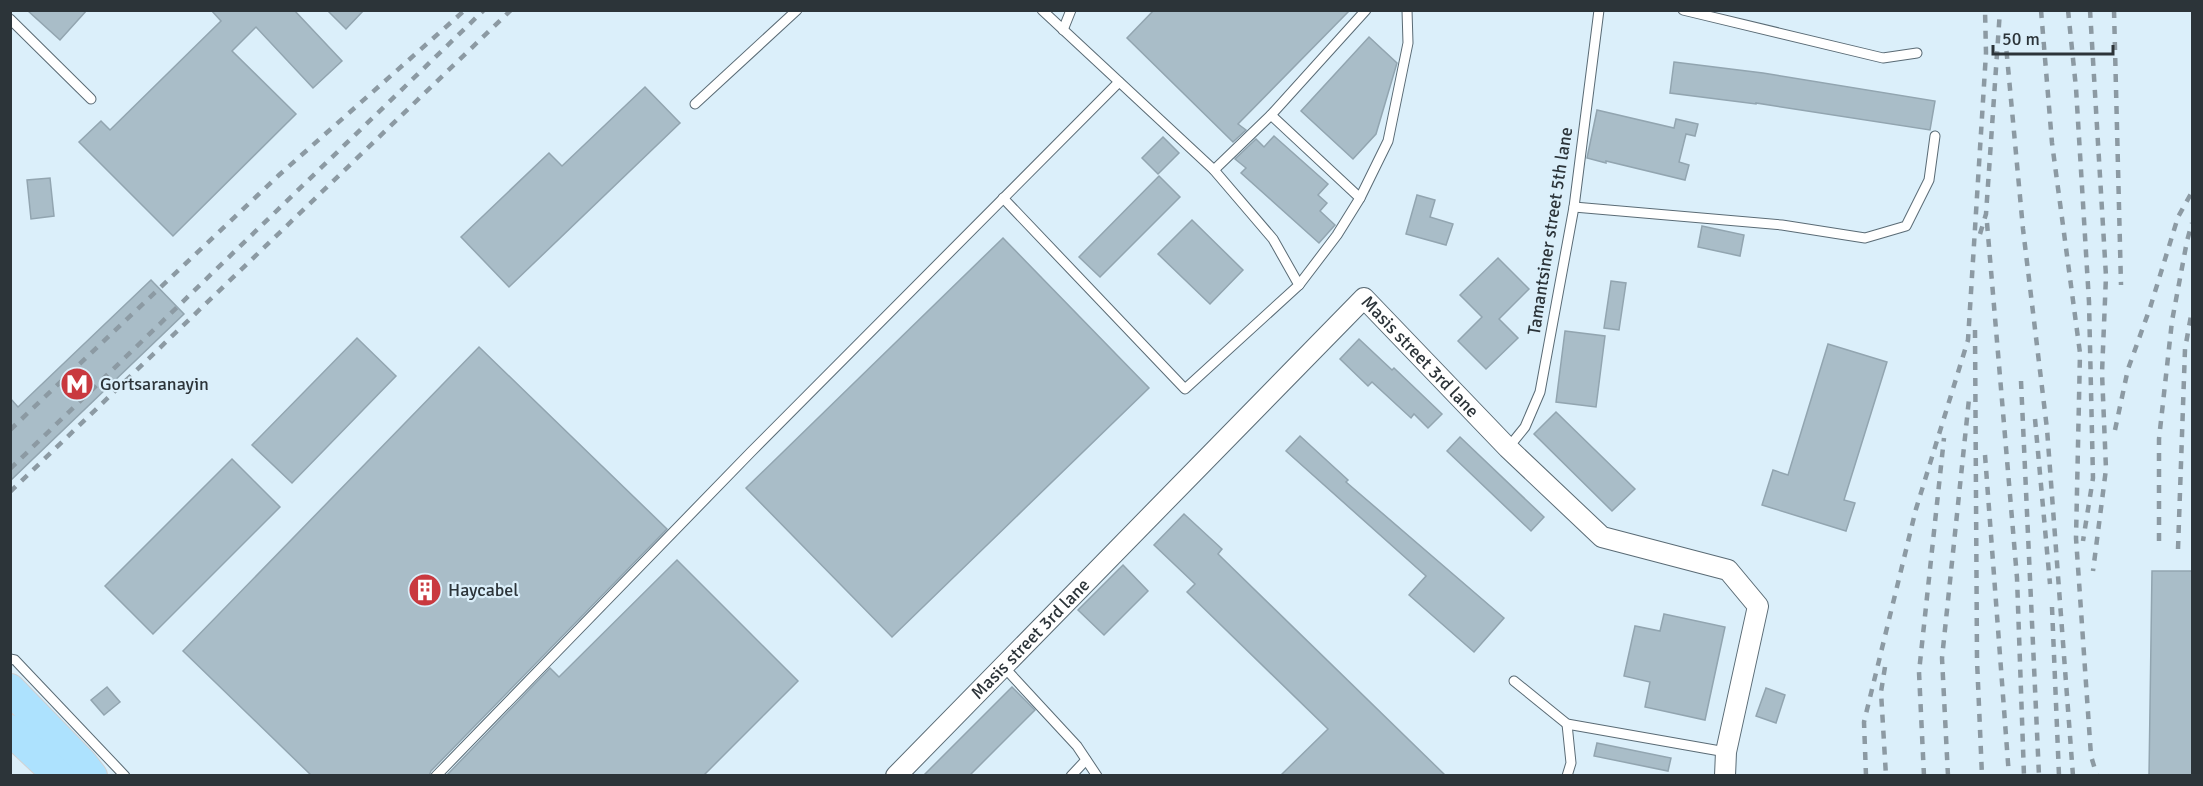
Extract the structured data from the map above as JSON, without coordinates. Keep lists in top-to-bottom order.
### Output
{
  "streets": {
    "street": ["Masis street 3rd lane"],
    "lane": ["Tamantsiner street 5th lane"]
  },
  "crossings": [
    ["Tamantsiner street 5th lane", "Masis street 3rd lane"]
  ],
  "places": {
    "metro station": ["Gortsaranayin"],
    "building": ["Haycabel"]
  },
  "scale_bar": "50 m"
}
